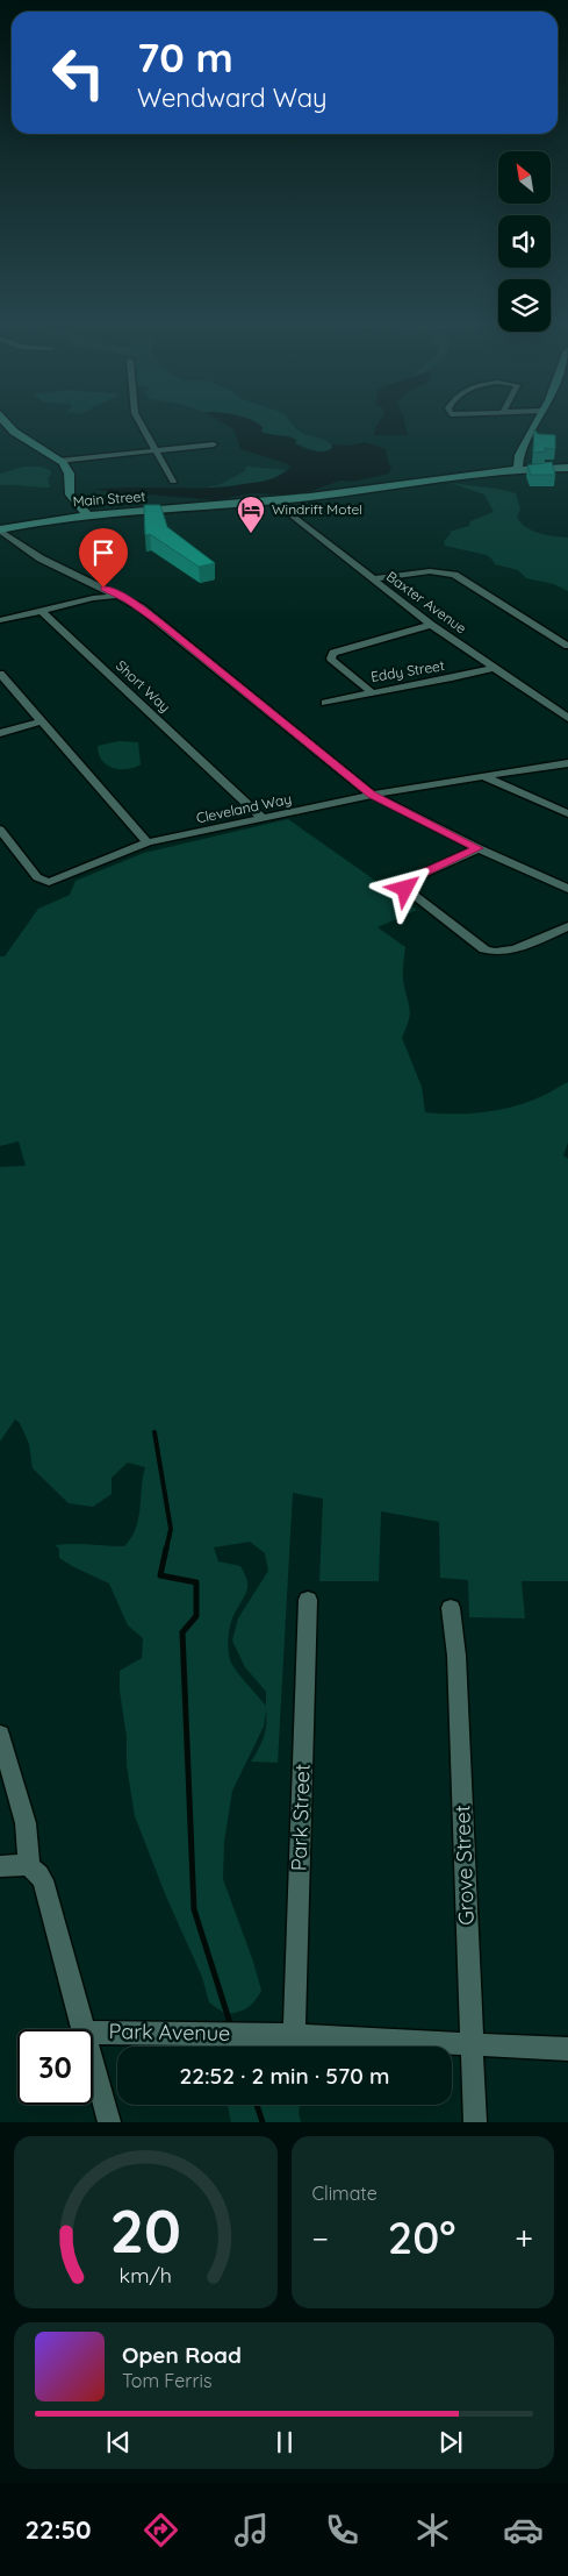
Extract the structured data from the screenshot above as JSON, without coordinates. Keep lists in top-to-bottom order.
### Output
{
  "streets": {
    "main road": ["Main Street"],
    "street": [
      "Baxter Avenue",
      "Eddy Street",
      "Short Way",
      "Cleveland Way",
      "Park Street",
      "Grove Street",
      "Park Avenue"
    ]
  },
  "crossings": [
    ["Main Street", "Baxter Avenue"],
    ["Baxter Avenue", "Eddy Street"],
    ["Short Way", "Cleveland Way"],
    ["Park Street", "Park Avenue"],
    ["Grove Street", "Park Avenue"]
  ],
  "places": {
    "hotel": ["Windrift Motel"]
  },
  "north": "top left",
  "page": {
    "turn": ["70 m", "Wendward Way"],
    "limit": "30",
    "trip": "22:52 · 2 min · 570 m",
    "tile": "Climate",
    "heat": ["−", "20°", "+"],
    "song": ["Open Road", "Tom Ferris"],
    "tabs": "22:50",
    "gauge": ["20", "km/h"]
  }
}
